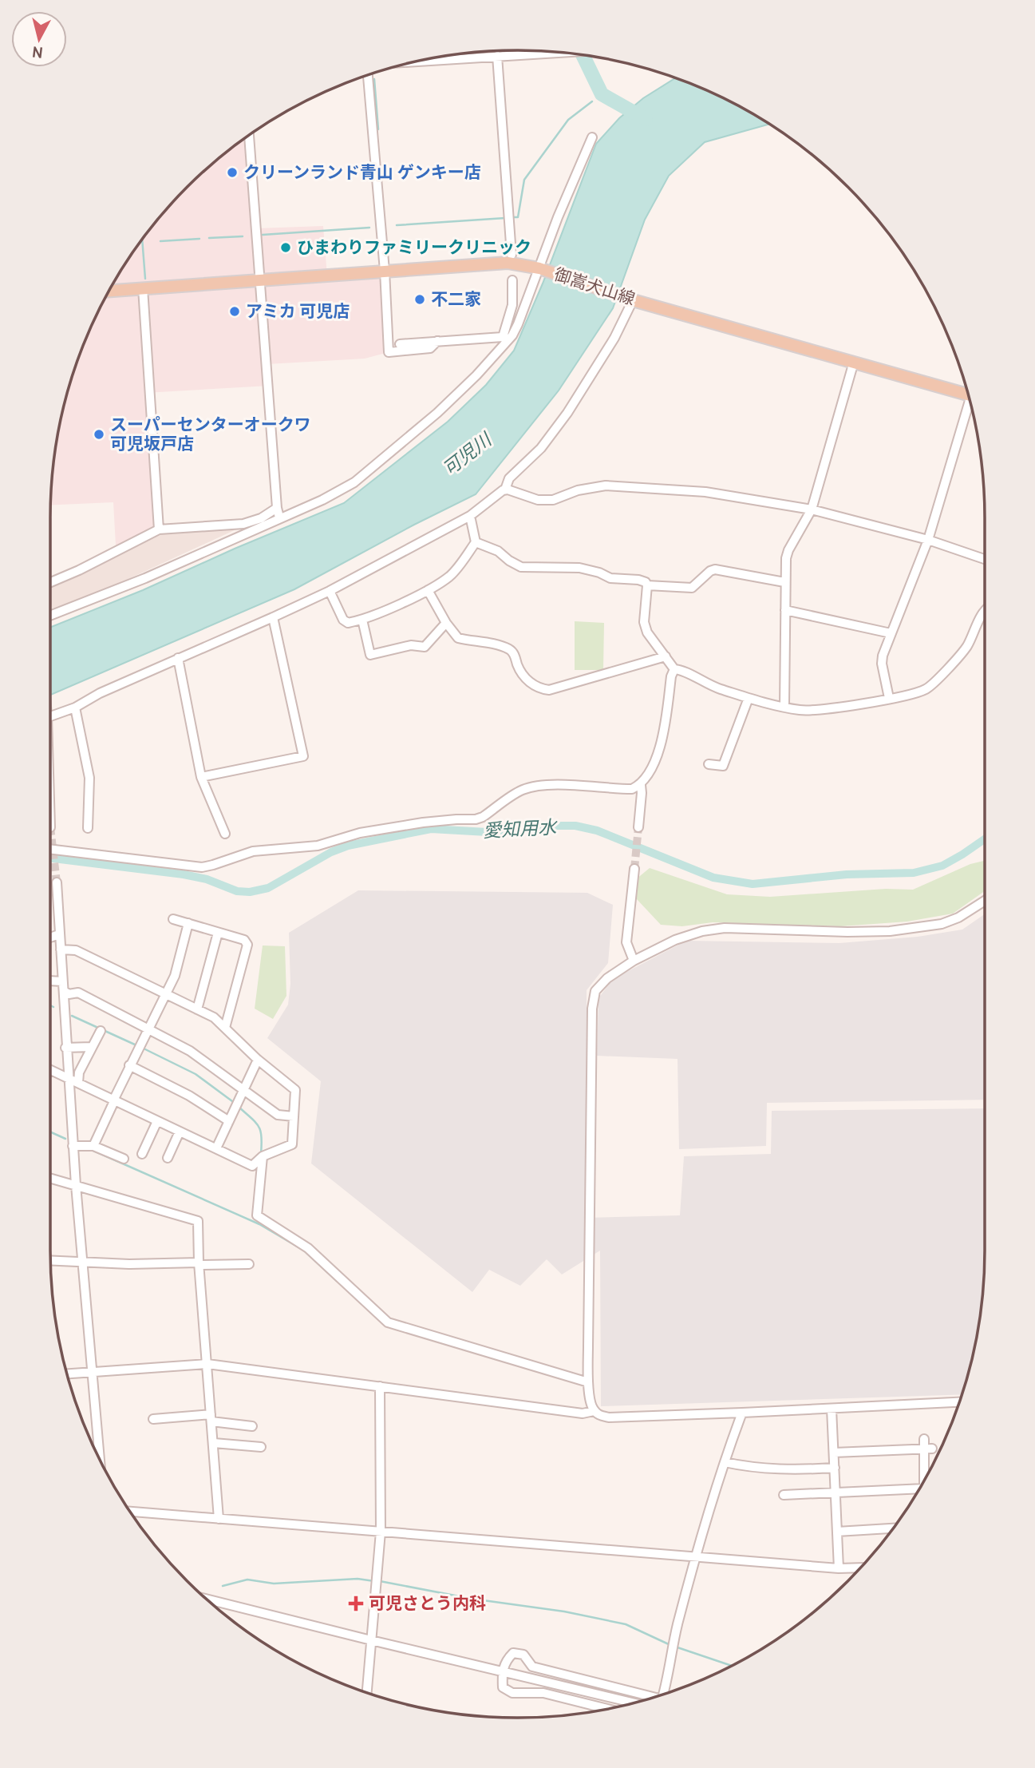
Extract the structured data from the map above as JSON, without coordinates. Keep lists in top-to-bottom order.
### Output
{
  "streets": {
    "main road": ["御嵩犬山線"]
  },
  "water": ["可児川", "愛知用水"],
  "places": {
    "other": [
      "クリーンランド青山 ゲンキー店",
      "ひまわりファミリークリニック",
      "不二家",
      "アミカ 可児店",
      "スーパーセンターオークワ 可児坂戸店"
    ],
    "health": ["可児さとう内科"]
  },
  "north": "bottom"
}
